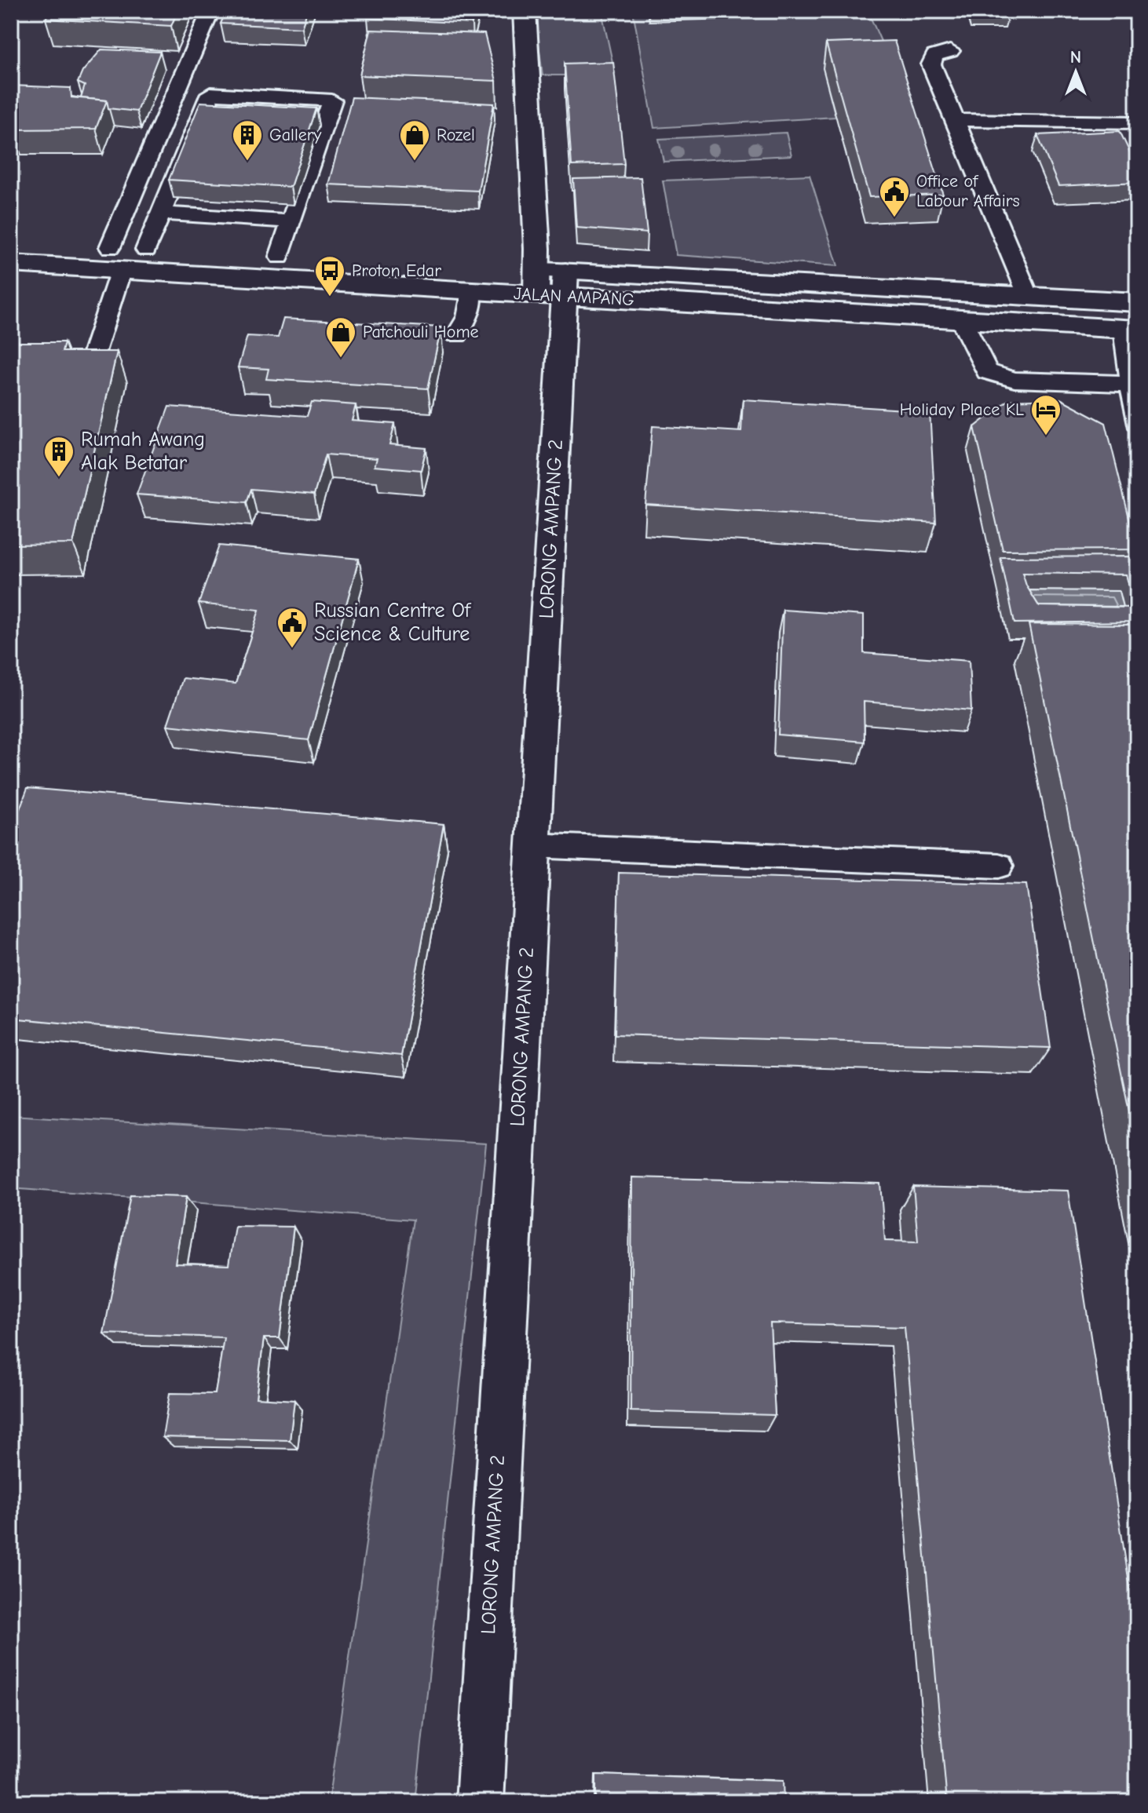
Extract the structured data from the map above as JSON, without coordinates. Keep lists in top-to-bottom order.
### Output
{
  "streets": {
    "main road": ["JALAN AMPANG", "LORONG AMPANG 2"]
  },
  "crossings": [
    ["JALAN AMPANG", "LORONG AMPANG 2"]
  ],
  "places": {
    "building": ["Gallery", "Rumah Awang Alak Betatar"],
    "shop": ["Rozel", "Patchouli Home"],
    "public building": ["Office of Labour Affairs", "Russian Centre Of Science & Culture"],
    "bus stop": ["Proton Edar"],
    "hotel": ["Holiday Place KL"]
  },
  "north": "top"
}
